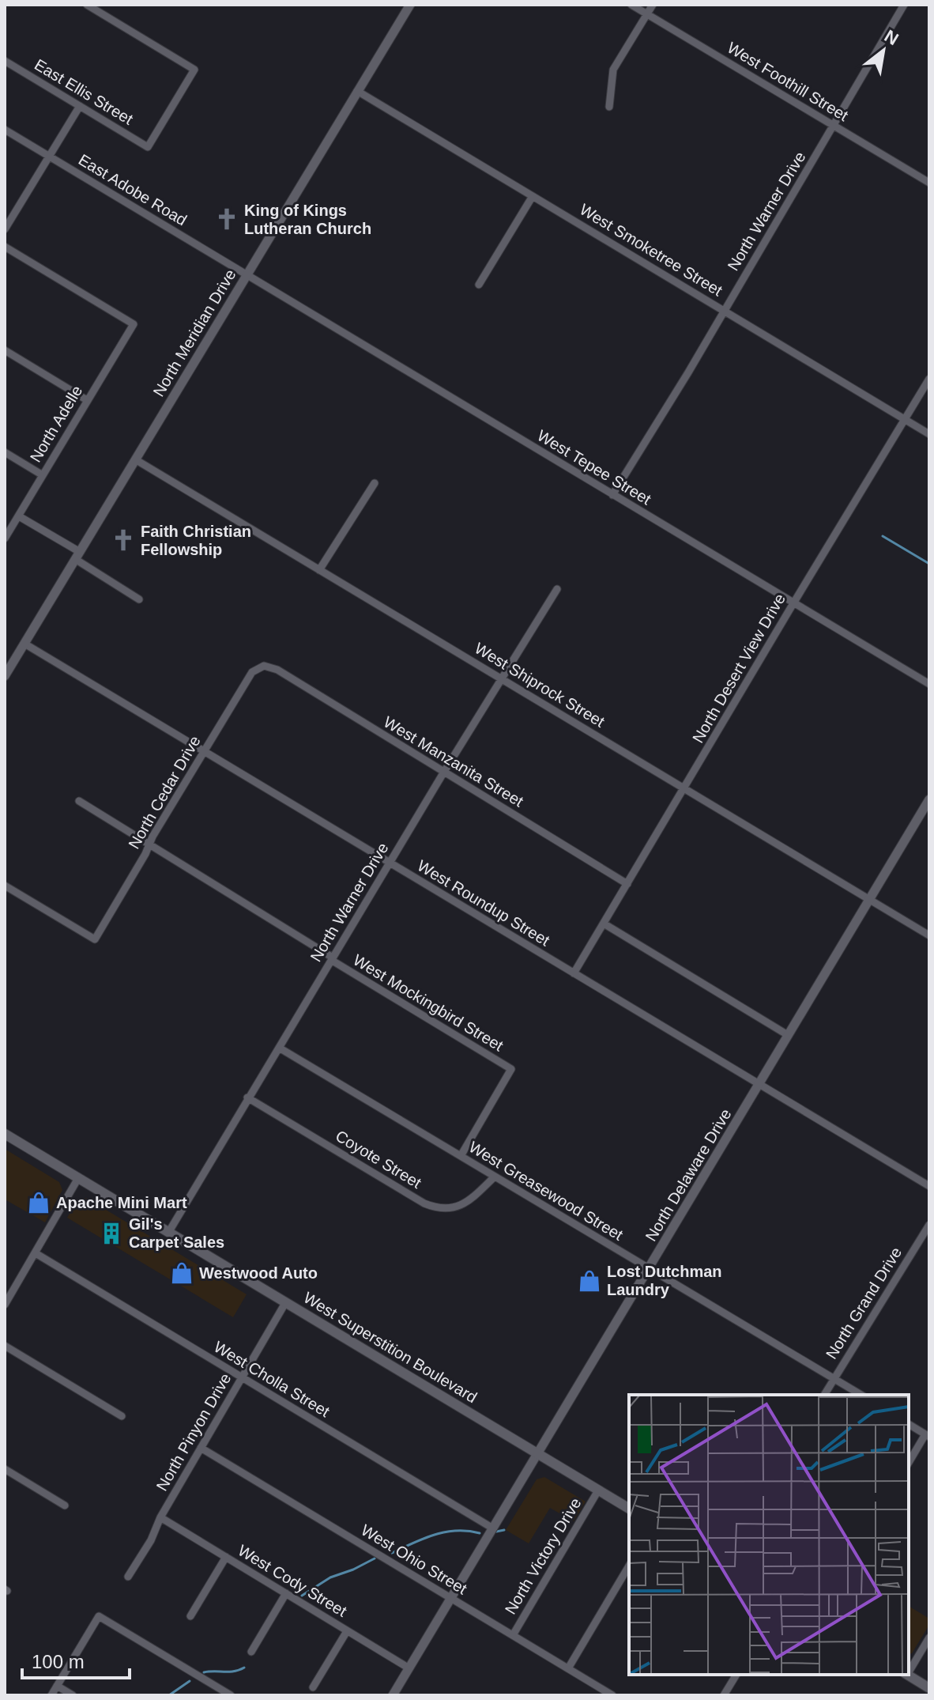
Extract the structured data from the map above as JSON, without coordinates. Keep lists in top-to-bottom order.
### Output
{
  "streets": {
    "main road": ["West Superstition Boulevard"],
    "street": [
      "West Foothill Street",
      "East Ellis Street",
      "East Adobe Road",
      "North Warner Drive",
      "West Smoketree Street",
      "North Meridian Drive",
      "North Adelle",
      "West Tepee Street",
      "North Desert View Drive",
      "West Shiprock Street",
      "West Manzanita Street",
      "North Cedar Drive",
      "West Roundup Street",
      "West Mockingbird Street",
      "Coyote Street",
      "North Delaware Drive",
      "West Greasewood Street",
      "North Grand Drive",
      "West Cholla Street",
      "North Pinyon Drive",
      "North Victory Drive",
      "West Ohio Street",
      "West Cody Street"
    ]
  },
  "crossings": [
    ["West Foothill Street", "North Warner Drive"],
    ["East Adobe Road", "North Meridian Drive"],
    ["East Adobe Road", "West Tepee Street"],
    ["North Warner Drive", "West Smoketree Street"],
    ["North Warner Drive", "West Tepee Street"],
    ["North Warner Drive", "West Shiprock Street"],
    ["North Warner Drive", "West Manzanita Street"],
    ["North Warner Drive", "West Roundup Street"],
    ["North Warner Drive", "West Mockingbird Street"],
    ["North Warner Drive", "Coyote Street"],
    ["North Warner Drive", "West Greasewood Street"],
    ["North Warner Drive", "West Superstition Boulevard"],
    ["West Smoketree Street", "North Meridian Drive"],
    ["West Smoketree Street", "North Desert View Drive"],
    ["North Meridian Drive", "West Tepee Street"],
    ["North Meridian Drive", "West Shiprock Street"],
    ["North Meridian Drive", "West Roundup Street"],
    ["West Tepee Street", "North Desert View Drive"],
    ["North Desert View Drive", "West Shiprock Street"],
    ["North Desert View Drive", "West Manzanita Street"],
    ["North Desert View Drive", "West Roundup Street"],
    ["West Shiprock Street", "North Delaware Drive"],
    ["West Manzanita Street", "North Cedar Drive"],
    ["North Cedar Drive", "West Roundup Street"],
    ["North Cedar Drive", "West Mockingbird Street"],
    ["West Roundup Street", "North Delaware Drive"],
    ["West Mockingbird Street", "West Greasewood Street"],
    ["Coyote Street", "West Greasewood Street"],
    ["North Delaware Drive", "West Greasewood Street"],
    ["North Delaware Drive", "West Superstition Boulevard"],
    ["North Delaware Drive", "West Cholla Street"],
    ["North Delaware Drive", "West Ohio Street"],
    ["North Delaware Drive", "West Cody Street"],
    ["West Greasewood Street", "North Grand Drive"],
    ["West Superstition Boulevard", "North Pinyon Drive"],
    ["West Superstition Boulevard", "North Victory Drive"],
    ["West Cholla Street", "North Pinyon Drive"],
    ["North Pinyon Drive", "West Ohio Street"],
    ["North Pinyon Drive", "West Cody Street"],
    ["North Victory Drive", "West Ohio Street"]
  ],
  "places": {
    "church": ["King of Kings Lutheran Church", "Faith Christian Fellowship"],
    "shop": ["Apache Mini Mart", "Westwood Auto", "Lost Dutchman Laundry"],
    "building": ["Gil's Carpet Sales"]
  },
  "scale_bar": "100 m",
  "north": "top right"
}
